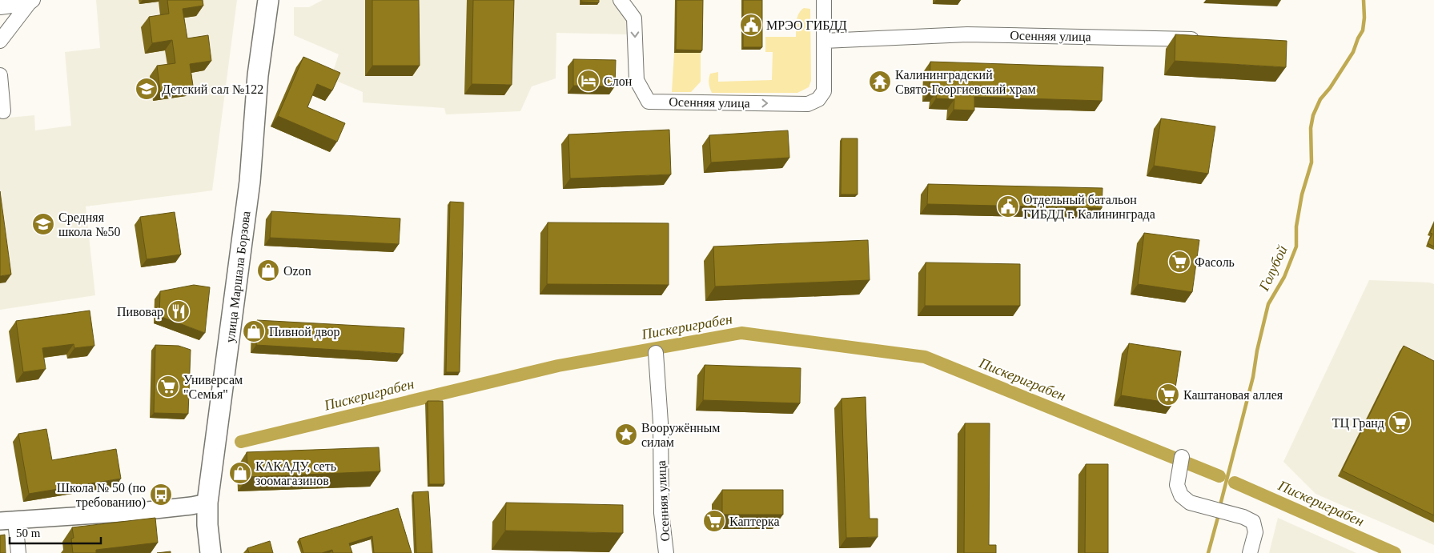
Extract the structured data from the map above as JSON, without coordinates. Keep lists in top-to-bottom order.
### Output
{
  "streets": {
    "main road": ["улица Маршала Борзова"],
    "street": ["Осенняя улица"]
  },
  "water": ["Голубой", "Пискериграбен"],
  "places": {
    "public building": ["МРЭО ГИБДД", "Отдельный батальон ГИБДД г. Калининграда"],
    "hotel": ["Слон"],
    "temple": ["Калининградский Свято-Георгиевский храм"],
    "school or university": ["Детский сал №122", "Средняя школа №50"],
    "supermarket": [
      "Фасоль",
      "Универсам \"Семья\"",
      "Каштановая аллея",
      "ТЦ Гранд",
      "Каптерка"
    ],
    "shop": ["Ozon", "Пивной двор", "КАКАДУ, сеть зоомагазинов"],
    "restaurant": ["Пивовар"],
    "place": ["Вооружённым силам"],
    "bus stop": ["Школа № 50 (по требованию)"]
  },
  "scale_bar": "50 m"
}
